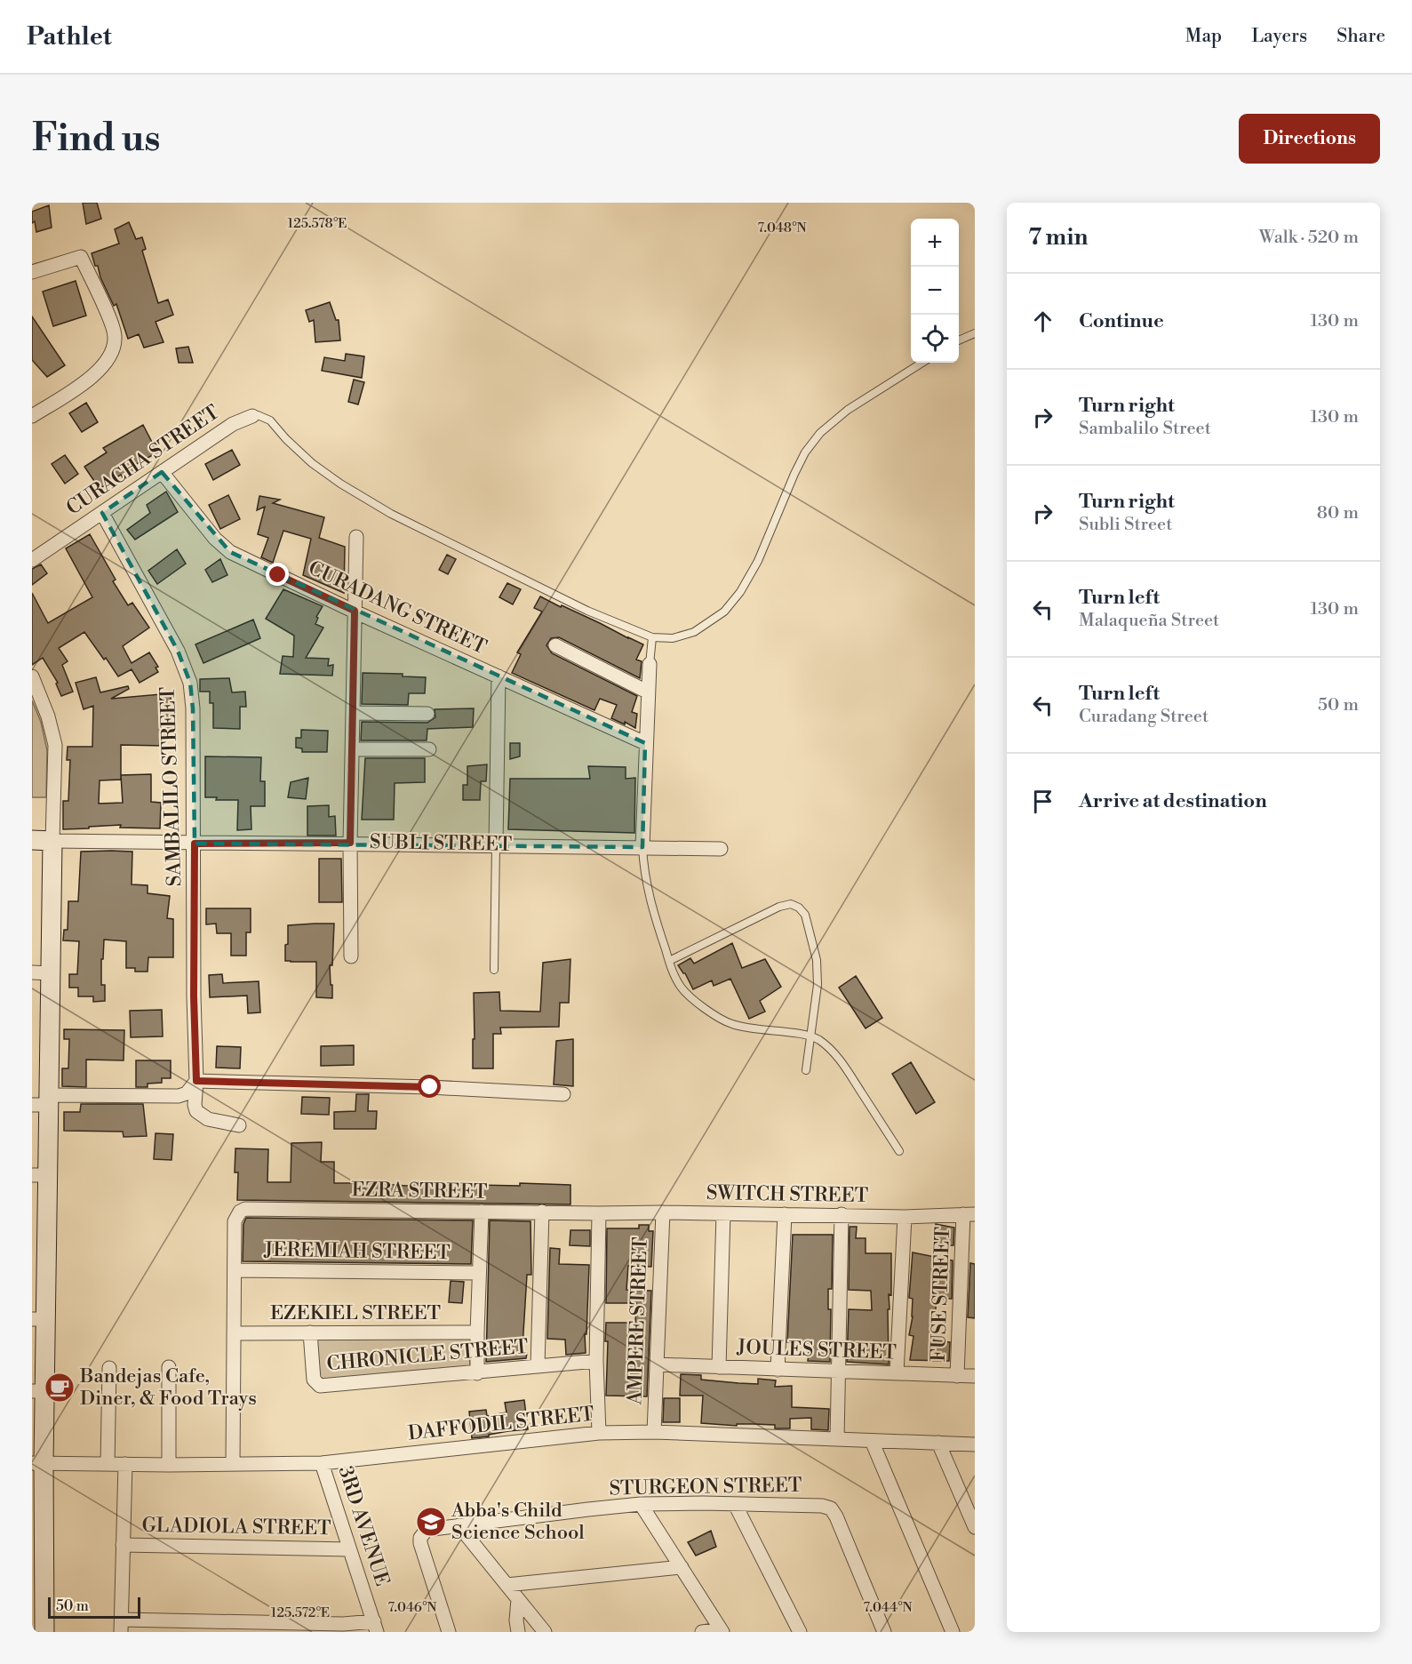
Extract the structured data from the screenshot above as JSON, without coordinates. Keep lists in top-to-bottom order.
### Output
{
  "streets": {
    "street": [
      "CURACHA STREET",
      "CURADANG STREET",
      "SAMBALILO STREET",
      "SUBLI STREET",
      "EZRA STREET",
      "SWITCH STREET",
      "JEREMIAH STREET",
      "FUSE STREET",
      "EZEKIEL STREET",
      "AMPERE STREET",
      "JOULES STREET",
      "CHRONICLE STREET",
      "DAFFODIL STREET",
      "STURGEON STREET",
      "3RD AVENUE",
      "GLADIOLA STREET"
    ]
  },
  "crossings": [
    ["CURACHA STREET", "CURADANG STREET"],
    ["CURACHA STREET", "SAMBALILO STREET"],
    ["SAMBALILO STREET", "SUBLI STREET"],
    ["EZRA STREET", "SWITCH STREET"],
    ["EZRA STREET", "JEREMIAH STREET"],
    ["SWITCH STREET", "FUSE STREET"],
    ["SWITCH STREET", "AMPERE STREET"],
    ["FUSE STREET", "JOULES STREET"],
    ["EZEKIEL STREET", "CHRONICLE STREET"],
    ["AMPERE STREET", "JOULES STREET"],
    ["AMPERE STREET", "DAFFODIL STREET"],
    ["DAFFODIL STREET", "3RD AVENUE"],
    ["3RD AVENUE", "GLADIOLA STREET"]
  ],
  "places": {
    "cafe": ["Bandejas Cafe, Diner, & Food Trays"],
    "school or university": ["Abba's Child Science School"]
  },
  "scale_bar": "50 m",
  "page": {
    "header": "Pathlet",
    "nav": ["Map", "Layers", "Share"],
    "buttons": "Directions",
    "title": "Find us",
    "heading": ["7 min", "Walk · 520 m"],
    "map_buttons": ["+", "−"],
    "list": [
      ["Continue", "130 m"],
      ["Turn right", "Sambalilo Street", "130 m"],
      ["Turn right", "Subli Street", "80 m"],
      ["Turn left", "Malaqueña Street", "130 m"],
      ["Turn left", "Curadang Street", "50 m"],
      "Arrive at destination"
    ],
    "scale": "50 m"
  },
  "coordinates": [
    "125.578°E",
    "7.048°N",
    "7.046°N",
    "7.044°N",
    "125.572°E"
  ]
}
